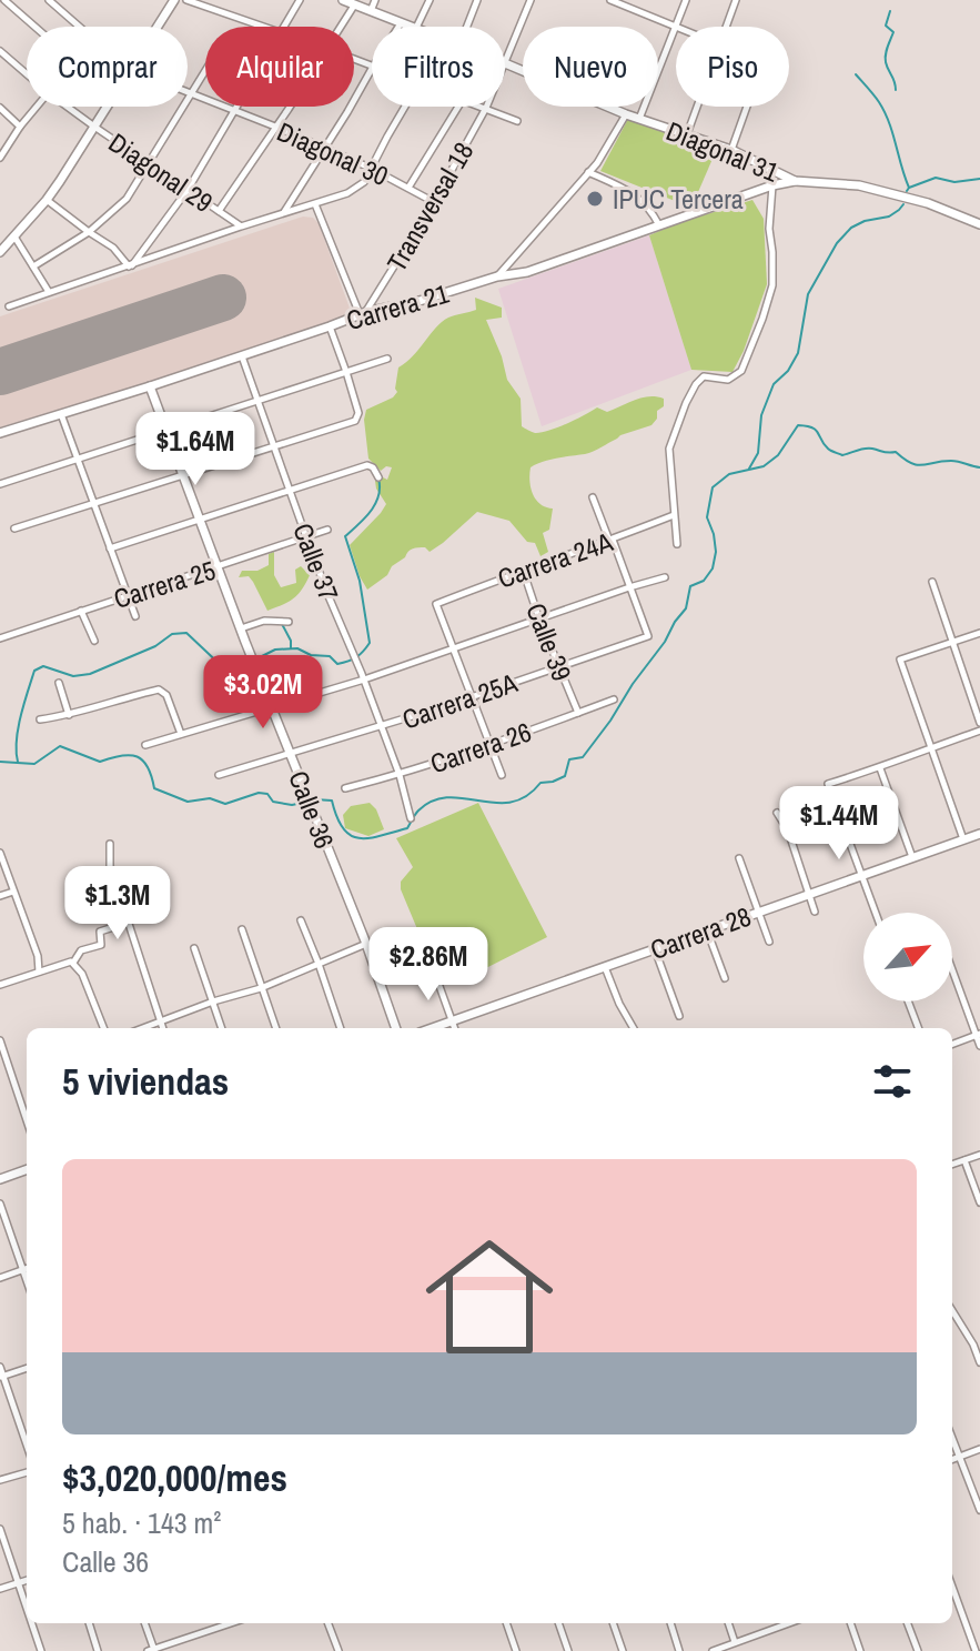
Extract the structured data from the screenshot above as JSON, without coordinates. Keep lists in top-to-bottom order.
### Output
{
  "streets": {
    "street": [
      "Diagonal 31",
      "Diagonal 30",
      "Diagonal 29",
      "Transversal 18",
      "Carrera 21",
      "Carrera 24A",
      "Calle 37",
      "Carrera 25",
      "Calle 39",
      "Carrera 25A",
      "Carrera 26",
      "Calle 36",
      "Carrera 28"
    ]
  },
  "crossings": [
    ["Diagonal 31", "Transversal 18"],
    ["Diagonal 31", "Carrera 21"],
    ["Diagonal 30", "Transversal 18"],
    ["Transversal 18", "Carrera 21"],
    ["Carrera 21", "Calle 37"],
    ["Carrera 21", "Calle 36"],
    ["Carrera 24A", "Calle 39"],
    ["Calle 37", "Carrera 25"],
    ["Calle 37", "Carrera 25A"],
    ["Calle 37", "Carrera 26"],
    ["Carrera 25", "Calle 36"],
    ["Calle 39", "Carrera 25A"],
    ["Calle 39", "Carrera 26"],
    ["Carrera 25A", "Calle 36"]
  ],
  "places": ["IPUC Tercera"],
  "north": "top right",
  "page": {
    "chip": [
      "Comprar",
      "Alquilar",
      "Filtros",
      "Nuevo",
      "Piso"
    ],
    "price": [
      "$1.64M",
      "$3.02M",
      "$1.44M",
      "$1.3M",
      "$2.86M"
    ],
    "heading": "5 viviendas",
    "list": [
      {
        "name": "$3,020,000/mes",
        "note": "5 hab. · 143 m² · Calle 36"
      }
    ]
  }
}
